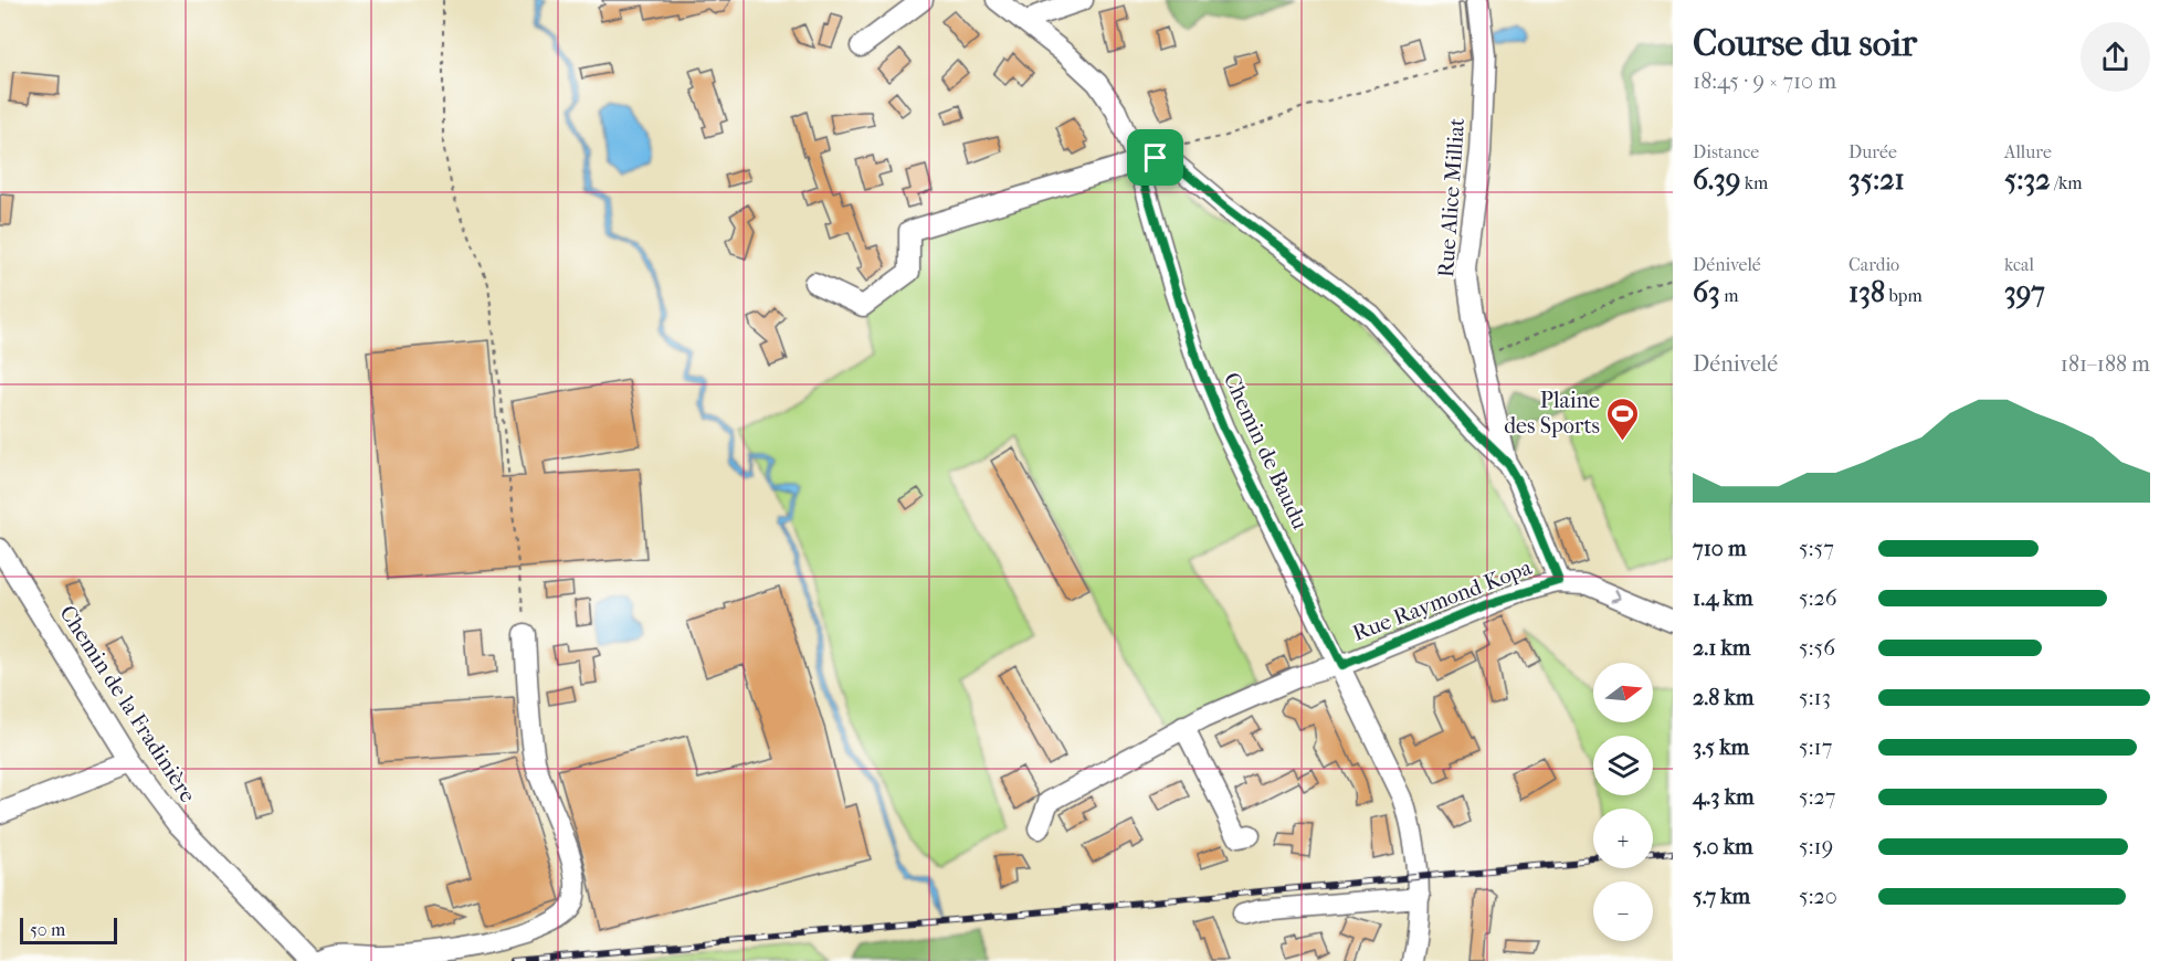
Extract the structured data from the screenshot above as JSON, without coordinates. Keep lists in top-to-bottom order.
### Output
{
  "streets": {
    "street": [
      "Rue Alice Milliat",
      "Chemin de Baudu",
      "Rue Raymond Kopa",
      "Chemin de la Fradinière"
    ]
  },
  "crossings": [
    ["Rue Alice Milliat", "Rue Raymond Kopa"],
    ["Chemin de Baudu", "Rue Raymond Kopa"]
  ],
  "places": {
    "sports": ["Plaine des Sports"]
  },
  "scale_bar": "50 m",
  "north": "right",
  "page": {
    "heading": ["Course du soir", "18:45 · 9 × 710 m"],
    "stats": [
      ["Distance", "6.39 km"],
      ["Durée", "35:21"],
      ["Allure", "5:32 /km"],
      ["Dénivelé", "63 m"],
      ["Cardio", "138 bpm"],
      ["kcal", "397"]
    ],
    "chart": ["Dénivelé", "181–188 m"],
    "list": [
      {
        "name": "710 m",
        "note": "5:57"
      },
      {
        "name": "1.4 km",
        "note": "5:26"
      },
      {
        "name": "2.1 km",
        "note": "5:56"
      },
      {
        "name": "2.8 km",
        "note": "5:13"
      },
      {
        "name": "3.5 km",
        "note": "5:17"
      },
      {
        "name": "4.3 km",
        "note": "5:27"
      },
      {
        "name": "5.0 km",
        "note": "5:19"
      },
      {
        "name": "5.7 km",
        "note": "5:20"
      }
    ],
    "map_buttons": ["+", "−"],
    "scale": "50 m"
  }
}
